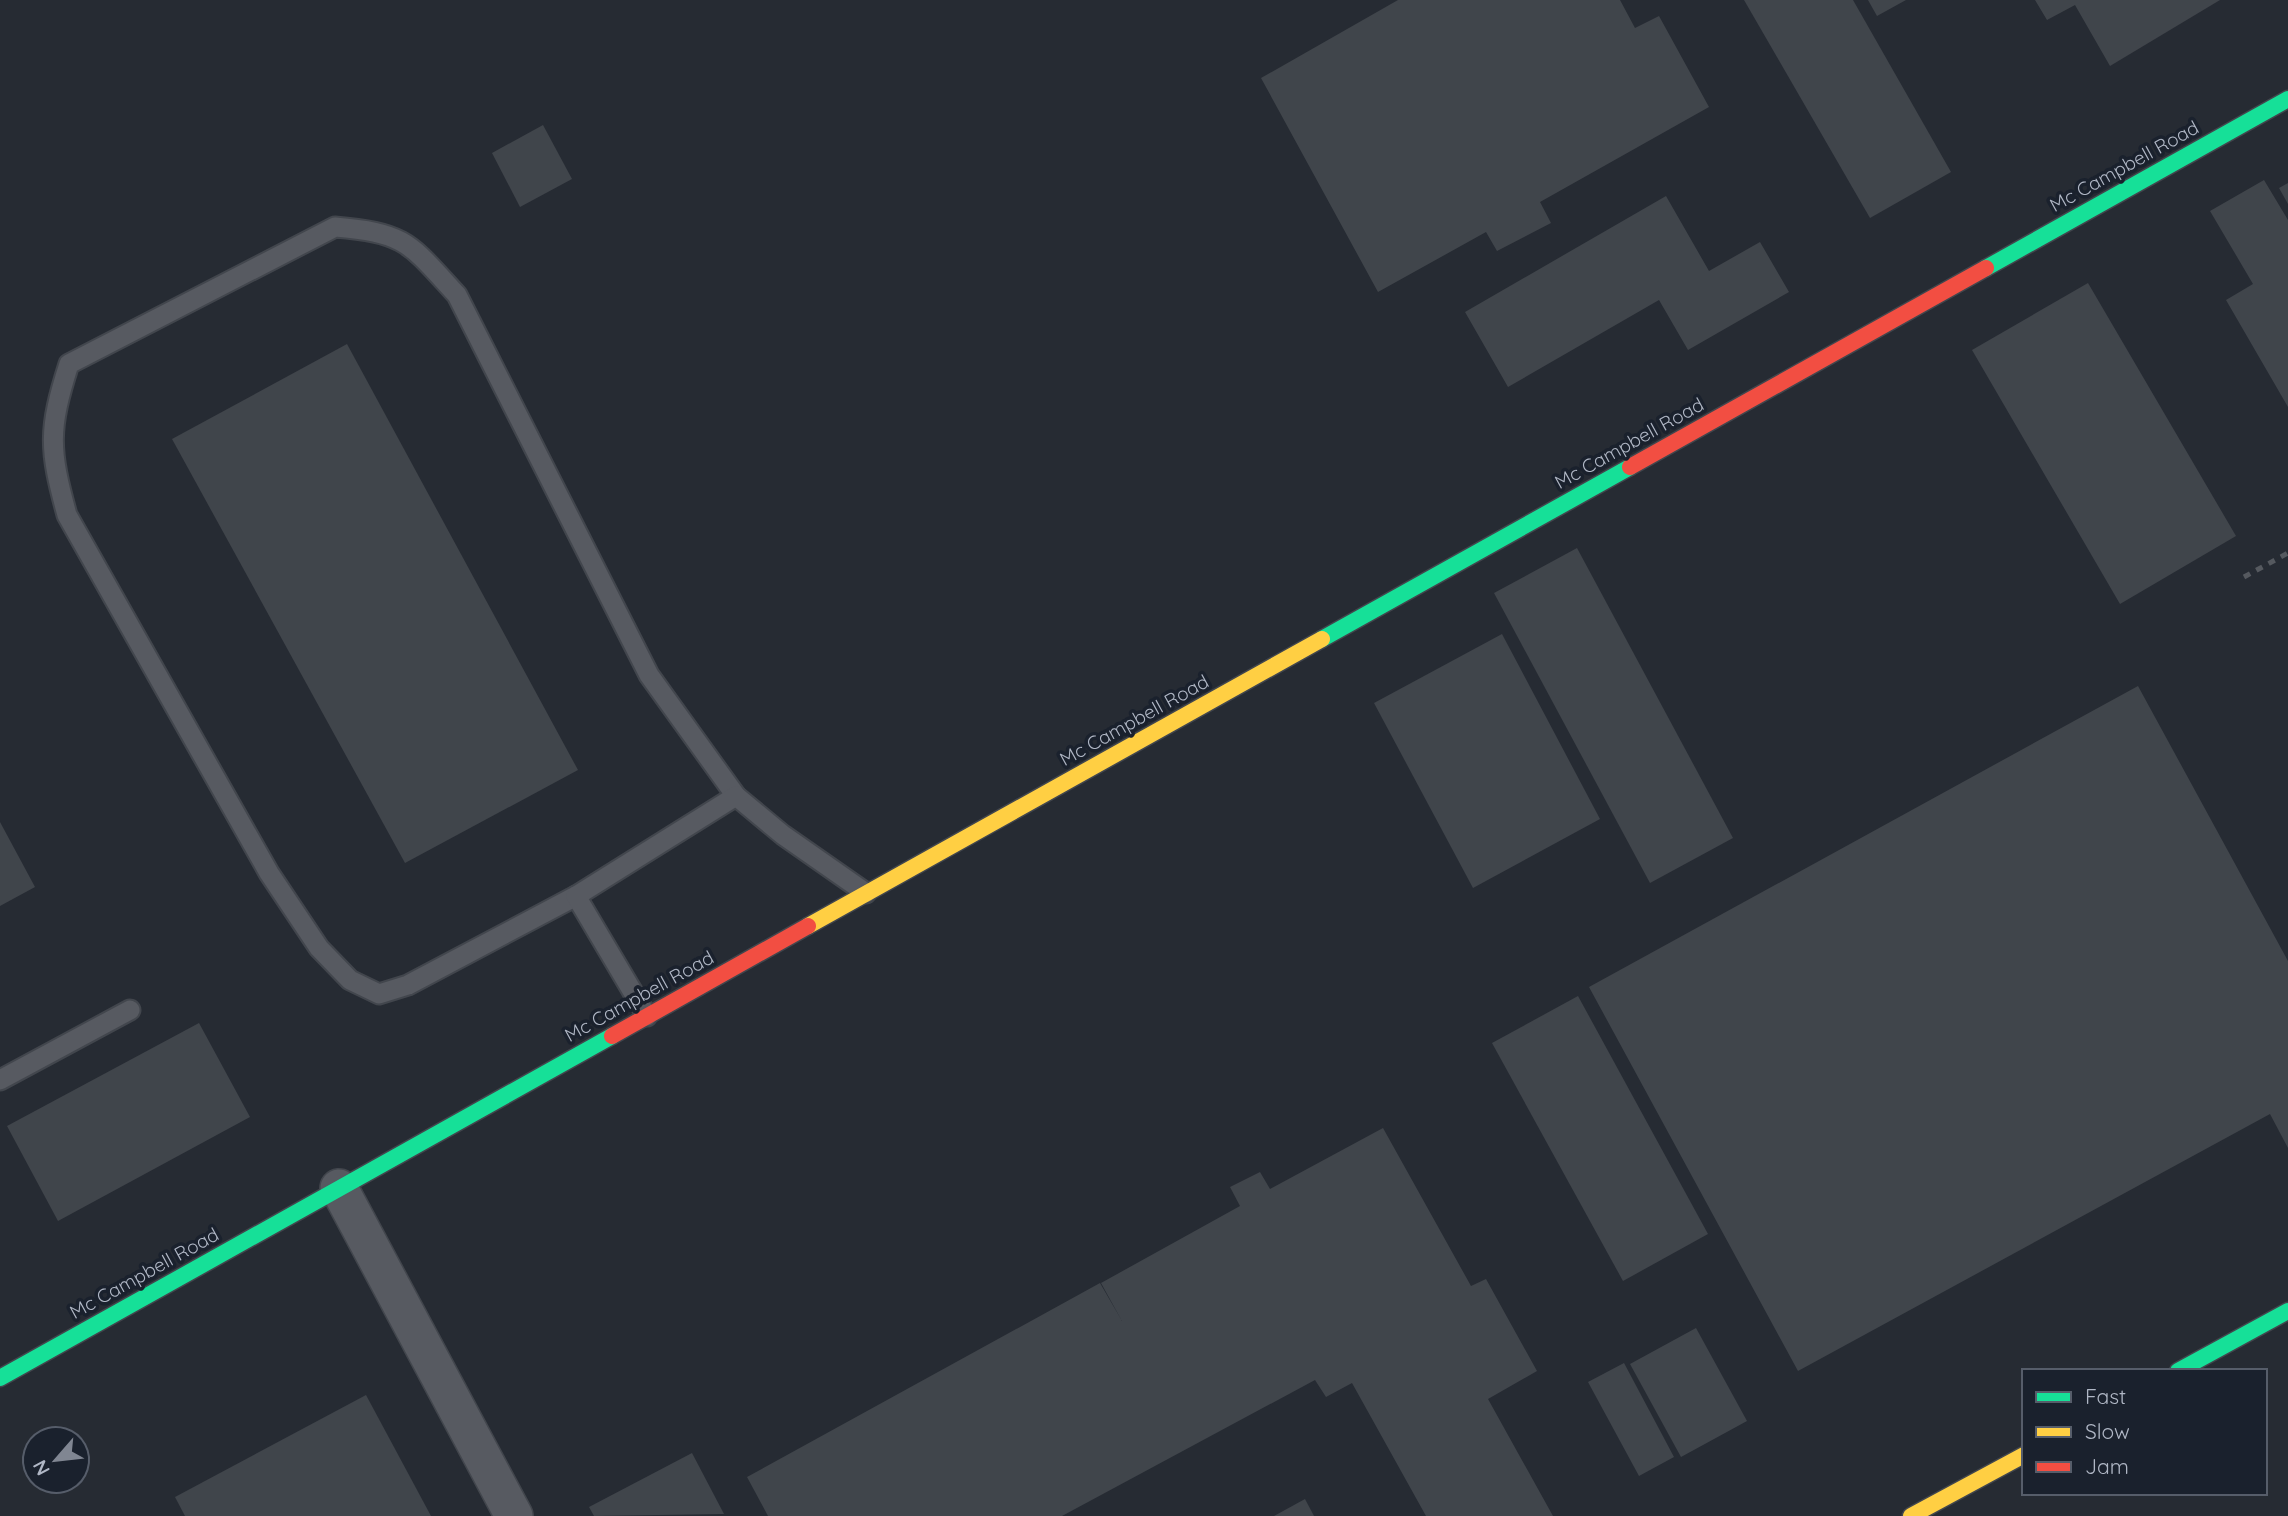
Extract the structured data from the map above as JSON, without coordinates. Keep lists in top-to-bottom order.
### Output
{
  "streets": {
    "street": ["Mc Campbell Road"]
  },
  "legend": ["Fast", "Slow", "Jam"],
  "north": "bottom left"
}
